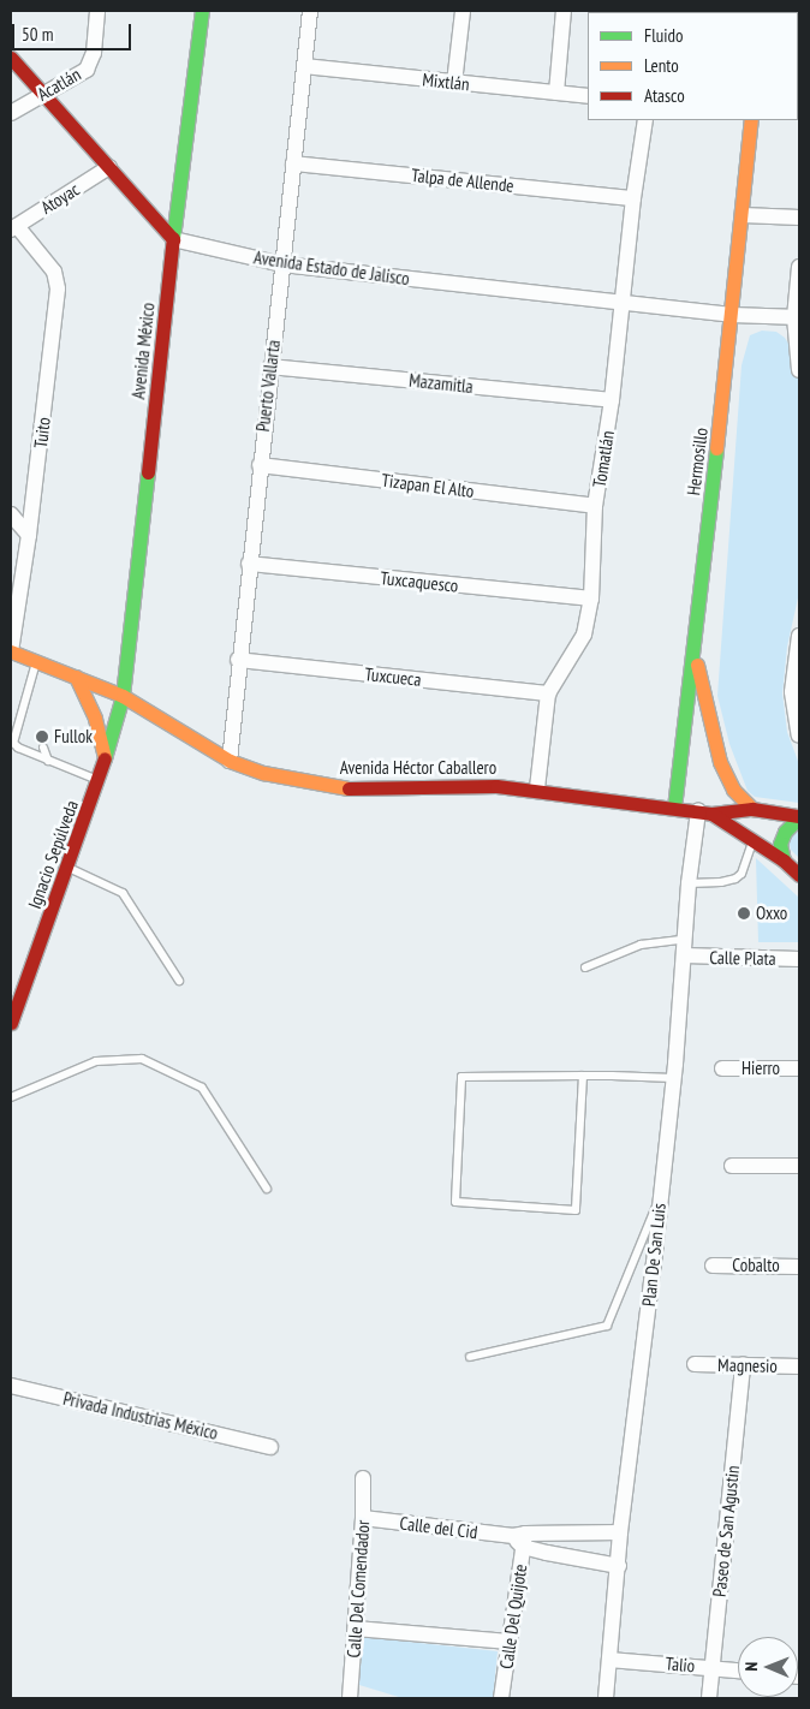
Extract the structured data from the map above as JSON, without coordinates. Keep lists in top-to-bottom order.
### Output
{
  "streets": {
    "main road": [
      "Avenida México",
      "Hermosillo",
      "Avenida Héctor Caballero",
      "Ignacio Sepúlveda"
    ],
    "street": [
      "Mixtlán",
      "Acatlán",
      "Talpa de Allende",
      "Atoyac",
      "Avenida Estado de Jalisco",
      "Mazamitla",
      "Puerto Vallarta",
      "Tuito",
      "Tomatlán",
      "Tizapan El Alto",
      "Tuxcaquesco",
      "Tuxcueca",
      "Calle Plata",
      "Hierro",
      "Plan De San Luis",
      "Cobalto",
      "Magnesio",
      "Privada Industrias México",
      "Calle del Cid",
      "Paseo de San Agustin",
      "Calle Del Comendador",
      "Calle Del Quijote",
      "Talio"
    ]
  },
  "crossings": [
    ["Mixtlán", "Puerto Vallarta"],
    ["Talpa de Allende", "Puerto Vallarta"],
    ["Talpa de Allende", "Tomatlán"],
    ["Atoyac", "Tuito"],
    ["Avenida Estado de Jalisco", "Avenida México"],
    ["Avenida Estado de Jalisco", "Puerto Vallarta"],
    ["Avenida Estado de Jalisco", "Tomatlán"],
    ["Avenida Estado de Jalisco", "Hermosillo"],
    ["Avenida México", "Avenida Héctor Caballero"],
    ["Avenida México", "Ignacio Sepúlveda"],
    ["Mazamitla", "Puerto Vallarta"],
    ["Mazamitla", "Tomatlán"],
    ["Puerto Vallarta", "Tizapan El Alto"],
    ["Puerto Vallarta", "Tuxcaquesco"],
    ["Puerto Vallarta", "Tuxcueca"],
    ["Puerto Vallarta", "Avenida Héctor Caballero"],
    ["Tuito", "Avenida Héctor Caballero"],
    ["Tomatlán", "Tizapan El Alto"],
    ["Tomatlán", "Tuxcaquesco"],
    ["Tomatlán", "Tuxcueca"],
    ["Tomatlán", "Avenida Héctor Caballero"],
    ["Hermosillo", "Avenida Héctor Caballero"],
    ["Avenida Héctor Caballero", "Ignacio Sepúlveda"],
    ["Avenida Héctor Caballero", "Plan De San Luis"],
    ["Calle Plata", "Plan De San Luis"],
    ["Plan De San Luis", "Calle del Cid"],
    ["Plan De San Luis", "Talio"],
    ["Magnesio", "Paseo de San Agustin"],
    ["Calle del Cid", "Calle Del Comendador"],
    ["Calle del Cid", "Calle Del Quijote"],
    ["Paseo de San Agustin", "Talio"]
  ],
  "places": ["Fullok", "Oxxo"],
  "legend": ["Fluido", "Lento", "Atasco"],
  "scale_bar": "50 m",
  "north": "left"
}
